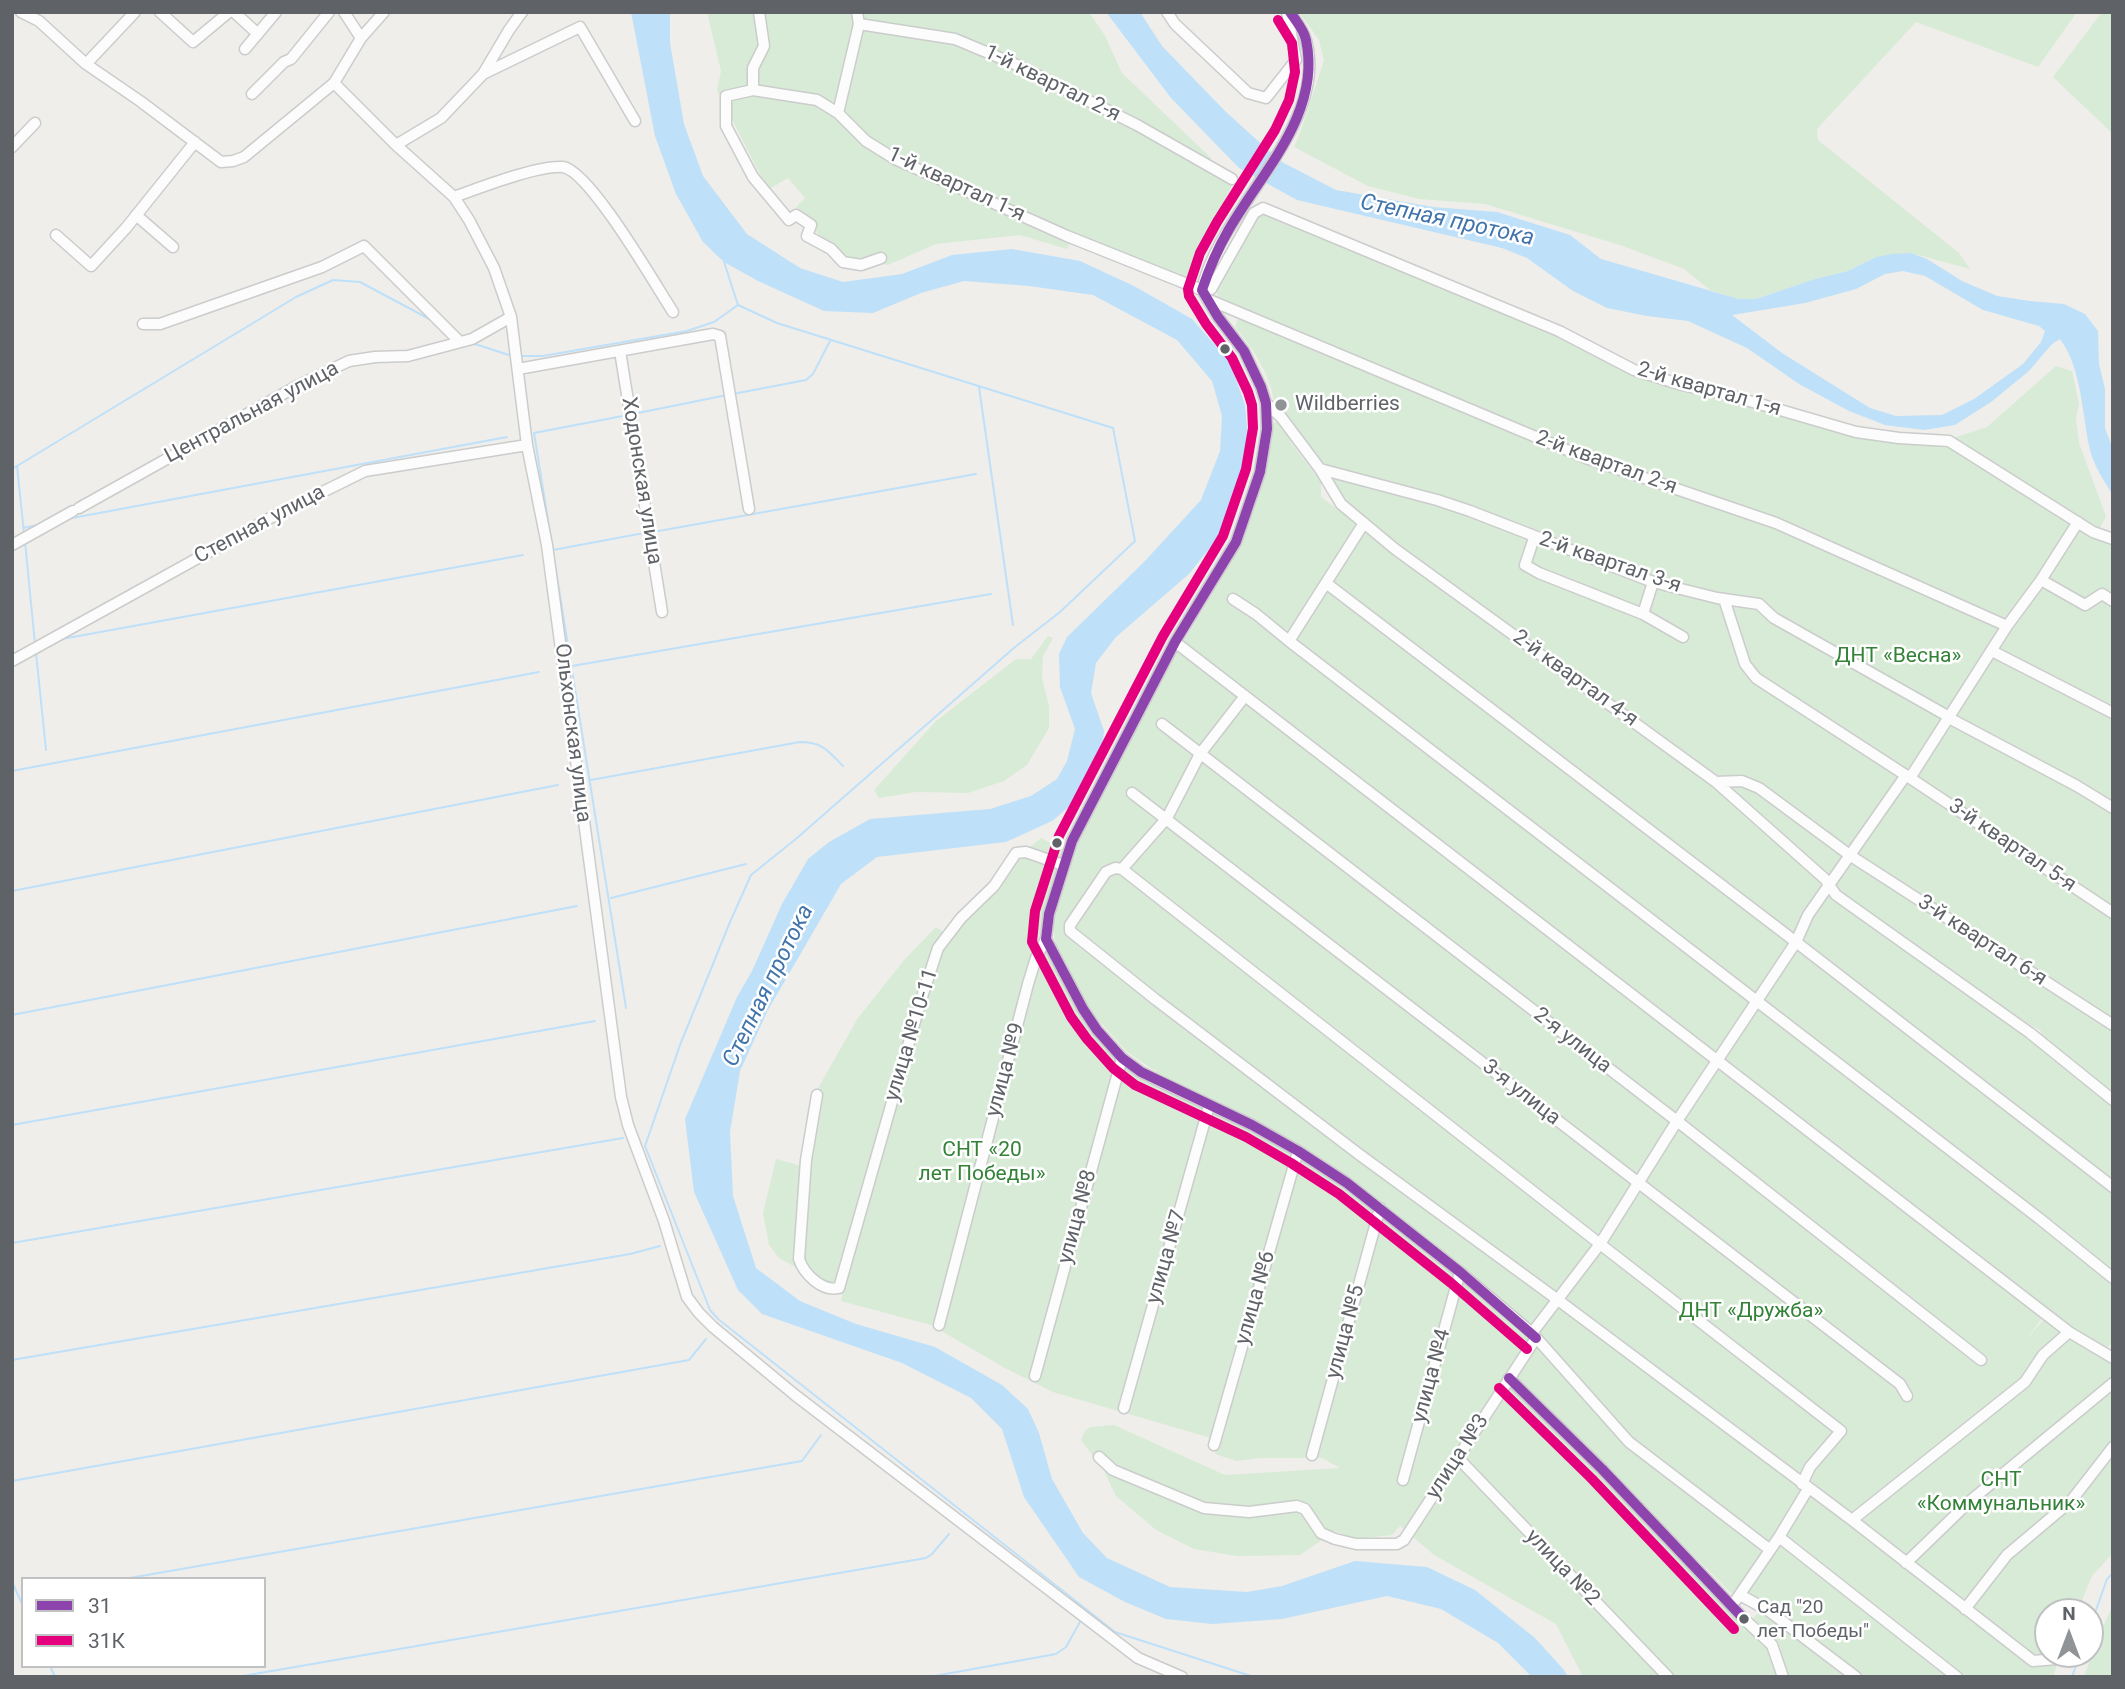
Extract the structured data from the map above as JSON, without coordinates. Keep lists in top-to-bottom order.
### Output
{
  "streets": {
    "street": [
      "1-й квартал 2-я",
      "1-й квартал 1-я",
      "2-й квартал 1-я",
      "Центральная улица",
      "2-й квартал 2-я",
      "Ходонская улица",
      "Степная улица",
      "2-й квартал 3-я",
      "2-й квартал 4-я",
      "Ольхонская улица",
      "3-й квартал 5-я",
      "3-й квартал 6-я",
      "улица №10-11",
      "2-я улица",
      "улица №9",
      "3-я улица",
      "улица №8",
      "улица №7",
      "улица №6",
      "улица №5",
      "улица №4",
      "улица №3",
      "улица №2"
    ]
  },
  "crossings": [
    ["1-й квартал 1-я", "2-й квартал 1-я"],
    ["1-й квартал 1-я", "2-й квартал 2-я"],
    ["2-й квартал 1-я", "2-й квартал 2-я"],
    ["2-й квартал 1-я", "улица №3"],
    ["Центральная улица", "Ольхонская улица"],
    ["2-й квартал 2-я", "улица №3"],
    ["Степная улица", "Ольхонская улица"],
    ["2-й квартал 3-я", "2-й квартал 4-я"],
    ["2-й квартал 3-я", "улица №3"],
    ["2-й квартал 4-я", "улица №3"],
    ["3-й квартал 5-я", "улица №3"],
    ["3-й квартал 6-я", "улица №3"],
    ["улица №10-11", "улица №9"],
    ["2-я улица", "улица №3"],
    ["3-я улица", "улица №3"],
    ["улица №3", "улица №2"]
  ],
  "water": ["Степная протока"],
  "parks": [
    "ДНТ «Весна»",
    "СНТ «20 лет Победы»",
    "ДНТ «Дружба»",
    "СНТ «Коммунальник»"
  ],
  "places": ["Wildberries", "Сад \"20 лет Победы\""],
  "lines": ["transit line 31", "transit line 31К"],
  "legend": ["31", "31К"],
  "north": "top"
}
